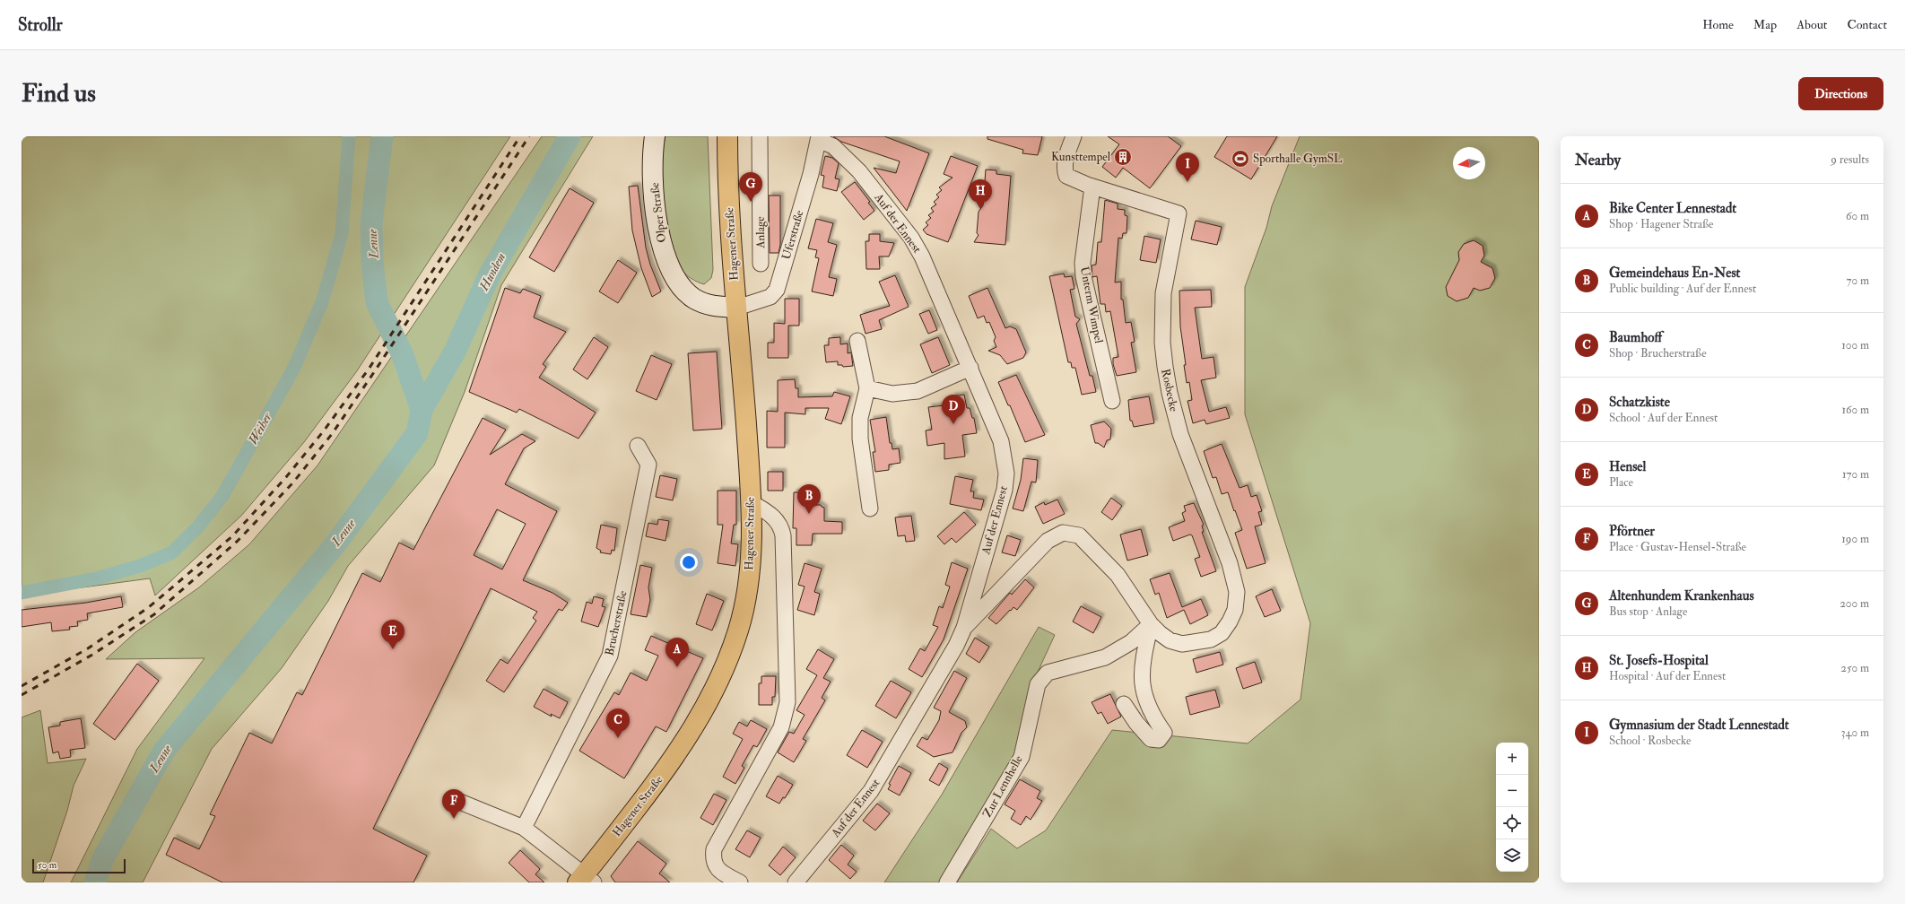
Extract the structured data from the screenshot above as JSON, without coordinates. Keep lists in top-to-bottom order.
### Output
{
  "streets": {
    "main road": ["Olper Straße", "Hagener Straße"],
    "street": [
      "Auf der Ennest",
      "Anlage",
      "Uferstraße",
      "Unterm Wimpel",
      "Rosbecke",
      "Brucherstraße",
      "Zur Lennhelle"
    ]
  },
  "crossings": [
    ["Olper Straße", "Uferstraße"],
    ["Olper Straße", "Hagener Straße"],
    ["Auf der Ennest", "Uferstraße"],
    ["Auf der Ennest", "Rosbecke"],
    ["Uferstraße", "Hagener Straße"],
    ["Unterm Wimpel", "Rosbecke"],
    ["Rosbecke", "Zur Lennhelle"]
  ],
  "water": ["Lenne", "Hundem", "Weiher"],
  "places": {
    "building": ["Kunsttempel"],
    "sports": ["Sporthalle GymSL"]
  },
  "scale_bar": "50 m",
  "north": "left",
  "page": {
    "header": "Strollr",
    "nav": [
      "Home",
      "Map",
      "About",
      "Contact"
    ],
    "buttons": "Directions",
    "title": "Find us",
    "heading": ["Nearby", "9 results"],
    "pins": [
      "I",
      "G",
      "H",
      "D",
      "B",
      "E",
      "A",
      "C",
      "F"
    ],
    "list": [
      {
        "mark": "A",
        "name": "Bike Center Lennestadt",
        "note": "Shop · Hagener Straße",
        "value": "60 m"
      },
      {
        "mark": "B",
        "name": "Gemeindehaus En-Nest",
        "note": "Public building · Auf der Ennest",
        "value": "70 m"
      },
      {
        "mark": "C",
        "name": "Baumhoff",
        "note": "Shop · Brucherstraße",
        "value": "100 m"
      },
      {
        "mark": "D",
        "name": "Schatzkiste",
        "note": "School · Auf der Ennest",
        "value": "160 m"
      },
      {
        "mark": "E",
        "name": "Hensel",
        "note": "Place",
        "value": "170 m"
      },
      {
        "mark": "F",
        "name": "Pförtner",
        "note": "Place · Gustav-Hensel-Straße",
        "value": "190 m"
      },
      {
        "mark": "G",
        "name": "Altenhundem Krankenhaus",
        "note": "Bus stop · Anlage",
        "value": "200 m"
      },
      {
        "mark": "H",
        "name": "St. Josefs-Hospital",
        "note": "Hospital · Auf der Ennest",
        "value": "250 m"
      },
      {
        "mark": "I",
        "name": "Gymnasium der Stadt Lennestadt",
        "note": "School · Rosbecke",
        "value": "340 m"
      }
    ],
    "map_buttons": ["+", "−"],
    "scale": "50 m"
  }
}
